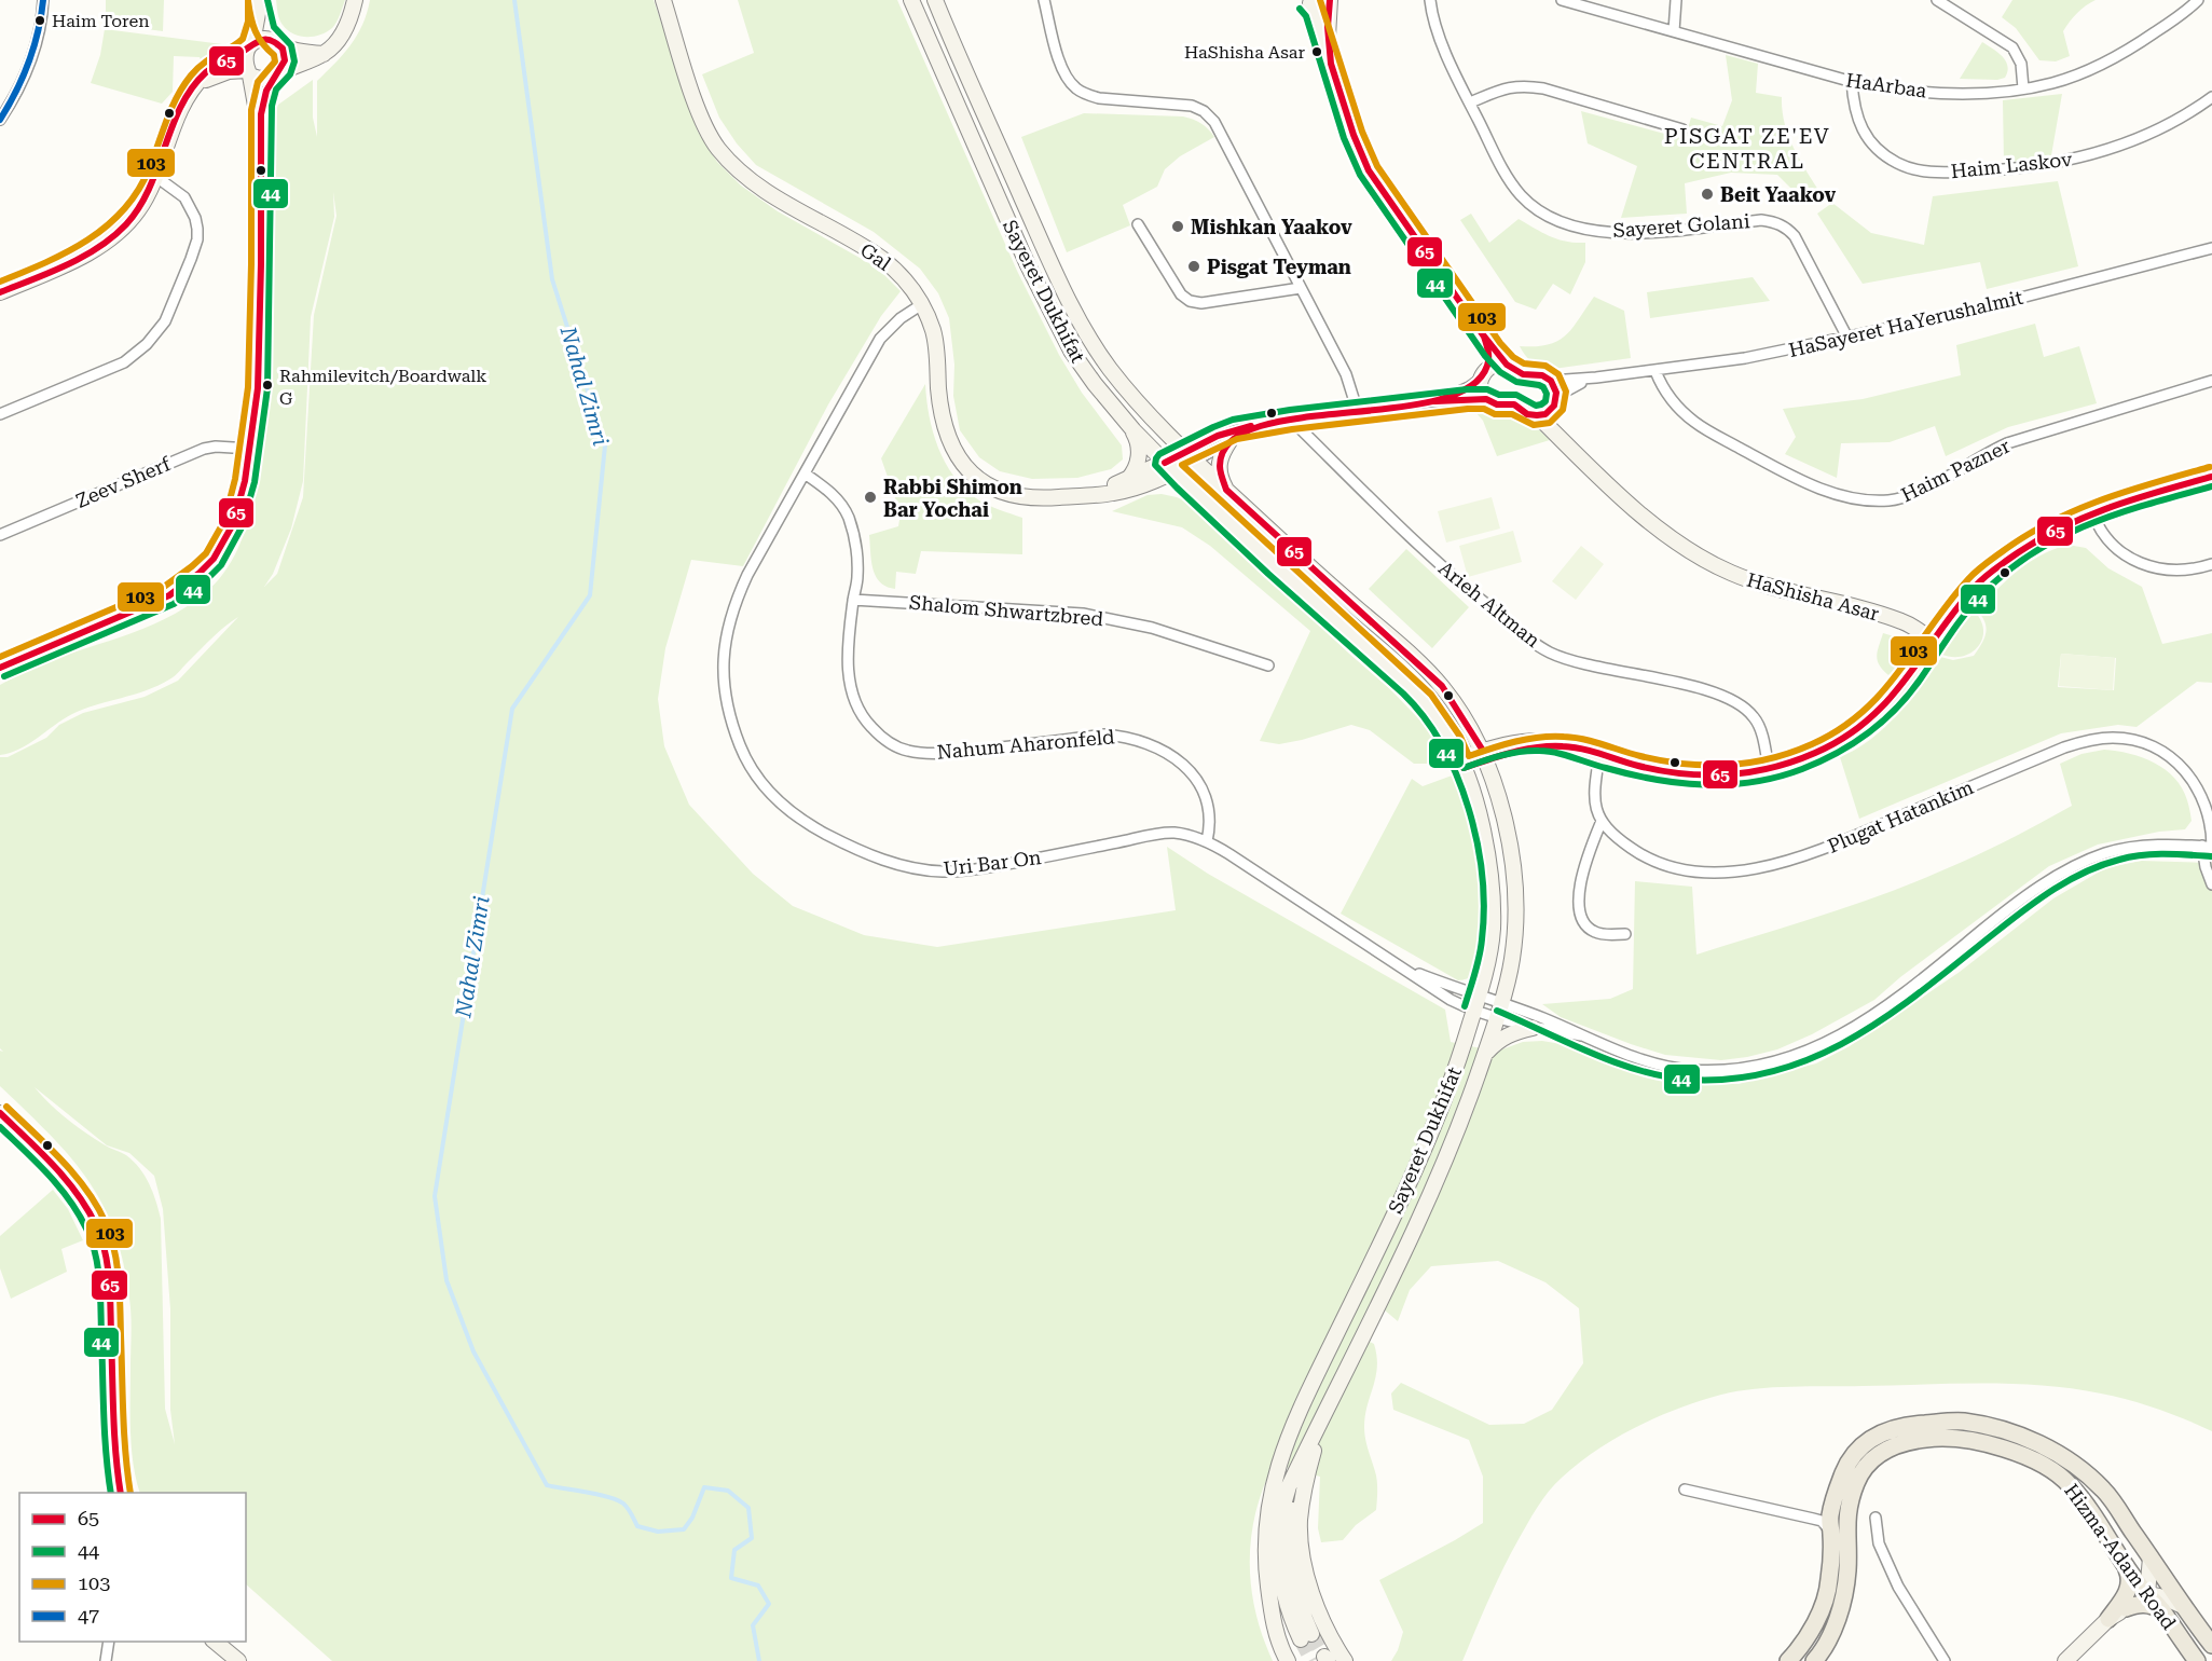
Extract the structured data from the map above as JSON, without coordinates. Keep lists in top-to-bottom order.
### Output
{
  "streets": {
    "main road": ["Hizma-Adam Road"],
    "street": [
      "HaArbaa",
      "Haim Laskov",
      "Sayeret Golani",
      "Gal",
      "Sayeret Dukhifat",
      "HaSayeret HaYerushalmit",
      "Haim Pazner",
      "Zeev Sherf",
      "HaShisha Asar",
      "Arieh Altman",
      "Shalom Shwartzbred",
      "Nahum Aharonfeld",
      "Plugat Hatankim",
      "Uri Bar On"
    ]
  },
  "crossings": [
    ["HaArbaa", "Haim Laskov"],
    ["Sayeret Golani", "HaSayeret HaYerushalmit"],
    ["Gal", "Sayeret Dukhifat"],
    ["Gal", "Uri Bar On"],
    ["Sayeret Dukhifat", "Uri Bar On"],
    ["HaSayeret HaYerushalmit", "Haim Pazner"],
    ["HaSayeret HaYerushalmit", "HaShisha Asar"],
    ["Shalom Shwartzbred", "Nahum Aharonfeld"],
    ["Nahum Aharonfeld", "Uri Bar On"]
  ],
  "districts": ["PISGAT ZE'EV CENTRAL"],
  "water": ["Nahal Zimri"],
  "places": [
    "Haim Toren",
    "HaShisha Asar",
    "Beit Yaakov",
    "Mishkan Yaakov",
    "Pisgat Teyman",
    "Rahmilevitch/Boardwalk G",
    "Rabbi Shimon Bar Yochai"
  ],
  "lines": [
    "transit line 65",
    "transit line 44",
    "transit line 103",
    "transit line 47"
  ],
  "legend": [
    "65",
    "44",
    "103",
    "47"
  ]
}
